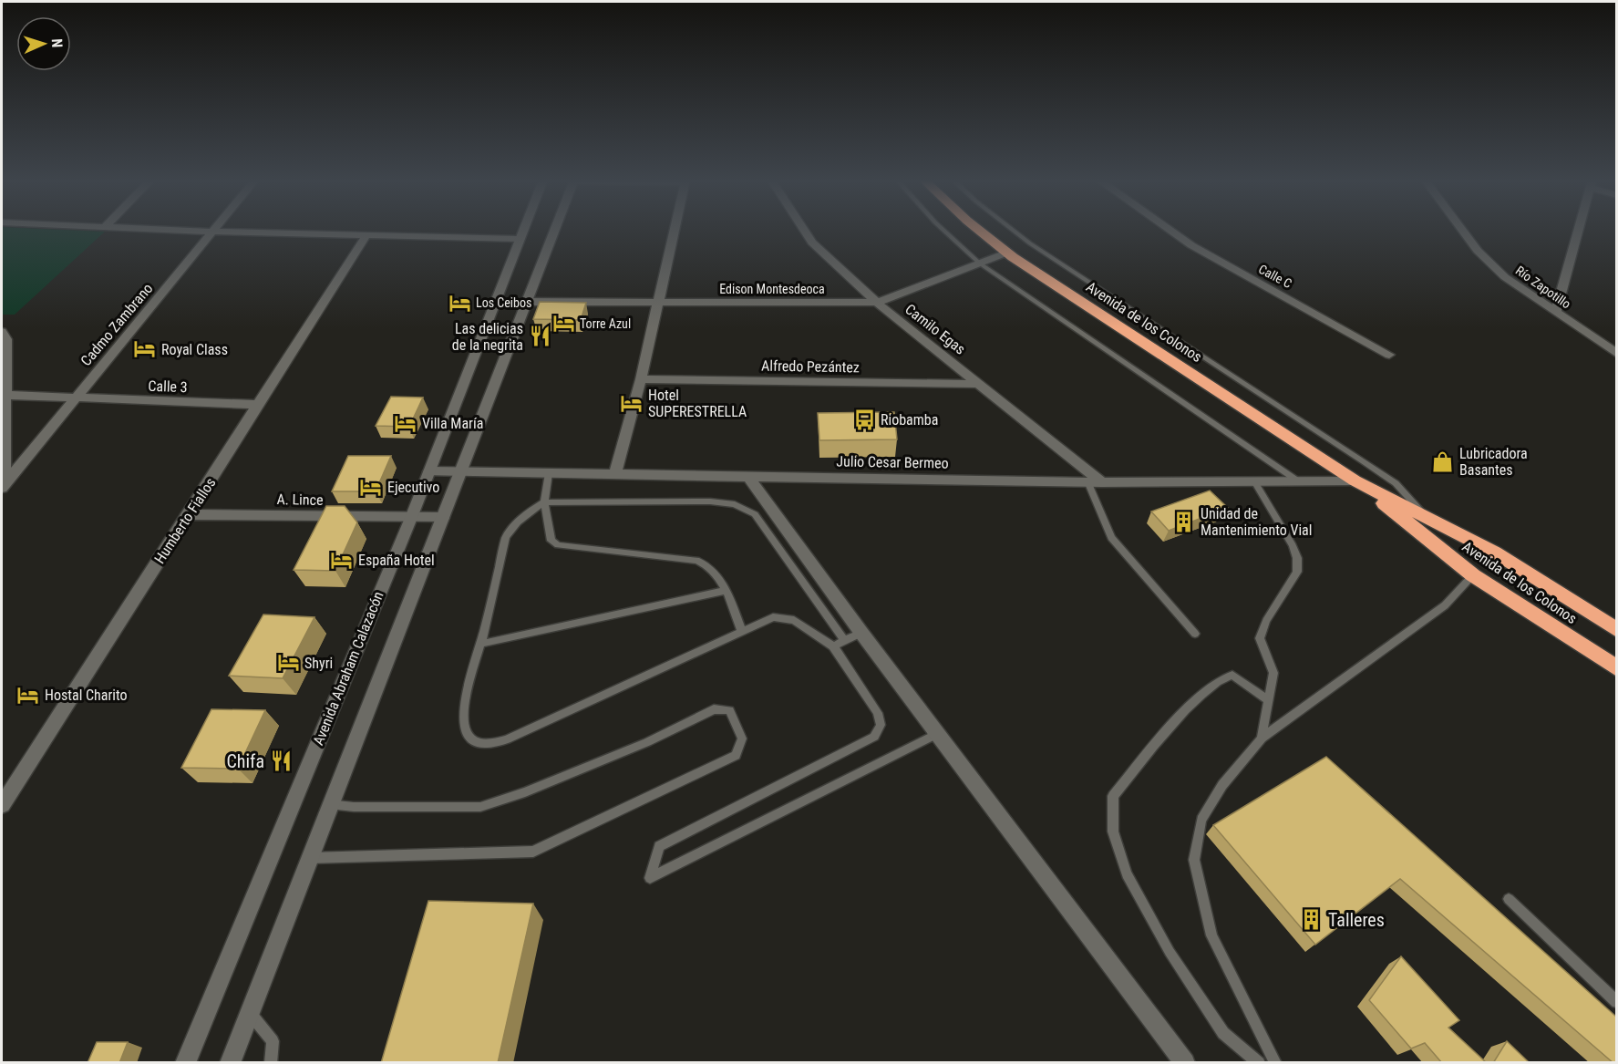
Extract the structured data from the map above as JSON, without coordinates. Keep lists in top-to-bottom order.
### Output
{
  "streets": {
    "highway": ["Avenida de los Colonos"],
    "street": [
      "Calle C",
      "Río Zapotillo",
      "Edison Montesdeoca",
      "Cadmo Zambrano",
      "Camilo Egas",
      "Alfredo Pezántez",
      "Calle 3",
      "Julio Cesar Bermeo",
      "A. Lince",
      "Humberto Fiallos",
      "Avenida Abraham Calazacón"
    ]
  },
  "crossings": [
    ["Edison Montesdeoca", "Avenida de los Colonos"],
    ["Edison Montesdeoca", "Camilo Egas"],
    ["Avenida de los Colonos", "Julio Cesar Bermeo"],
    ["Cadmo Zambrano", "Calle 3"],
    ["Camilo Egas", "Alfredo Pezántez"],
    ["Camilo Egas", "Julio Cesar Bermeo"],
    ["Calle 3", "Humberto Fiallos"],
    ["Julio Cesar Bermeo", "Avenida Abraham Calazacón"],
    ["A. Lince", "Humberto Fiallos"],
    ["A. Lince", "Avenida Abraham Calazacón"]
  ],
  "places": {
    "hotel": [
      "Los Ceibos",
      "Torre Azul",
      "Royal Class",
      "Hotel SUPERESTRELLA",
      "Villa María",
      "Ejecutivo",
      "España Hotel",
      "Shyri",
      "Hostal Charito"
    ],
    "restaurant": ["Las delicias de la negrita", "Chifa"],
    "bus stop": ["Riobamba"],
    "shop": ["Lubricadora Basantes"],
    "building": ["Unidad de Mantenimiento Vial", "Talleres"]
  },
  "north": "right"
}
